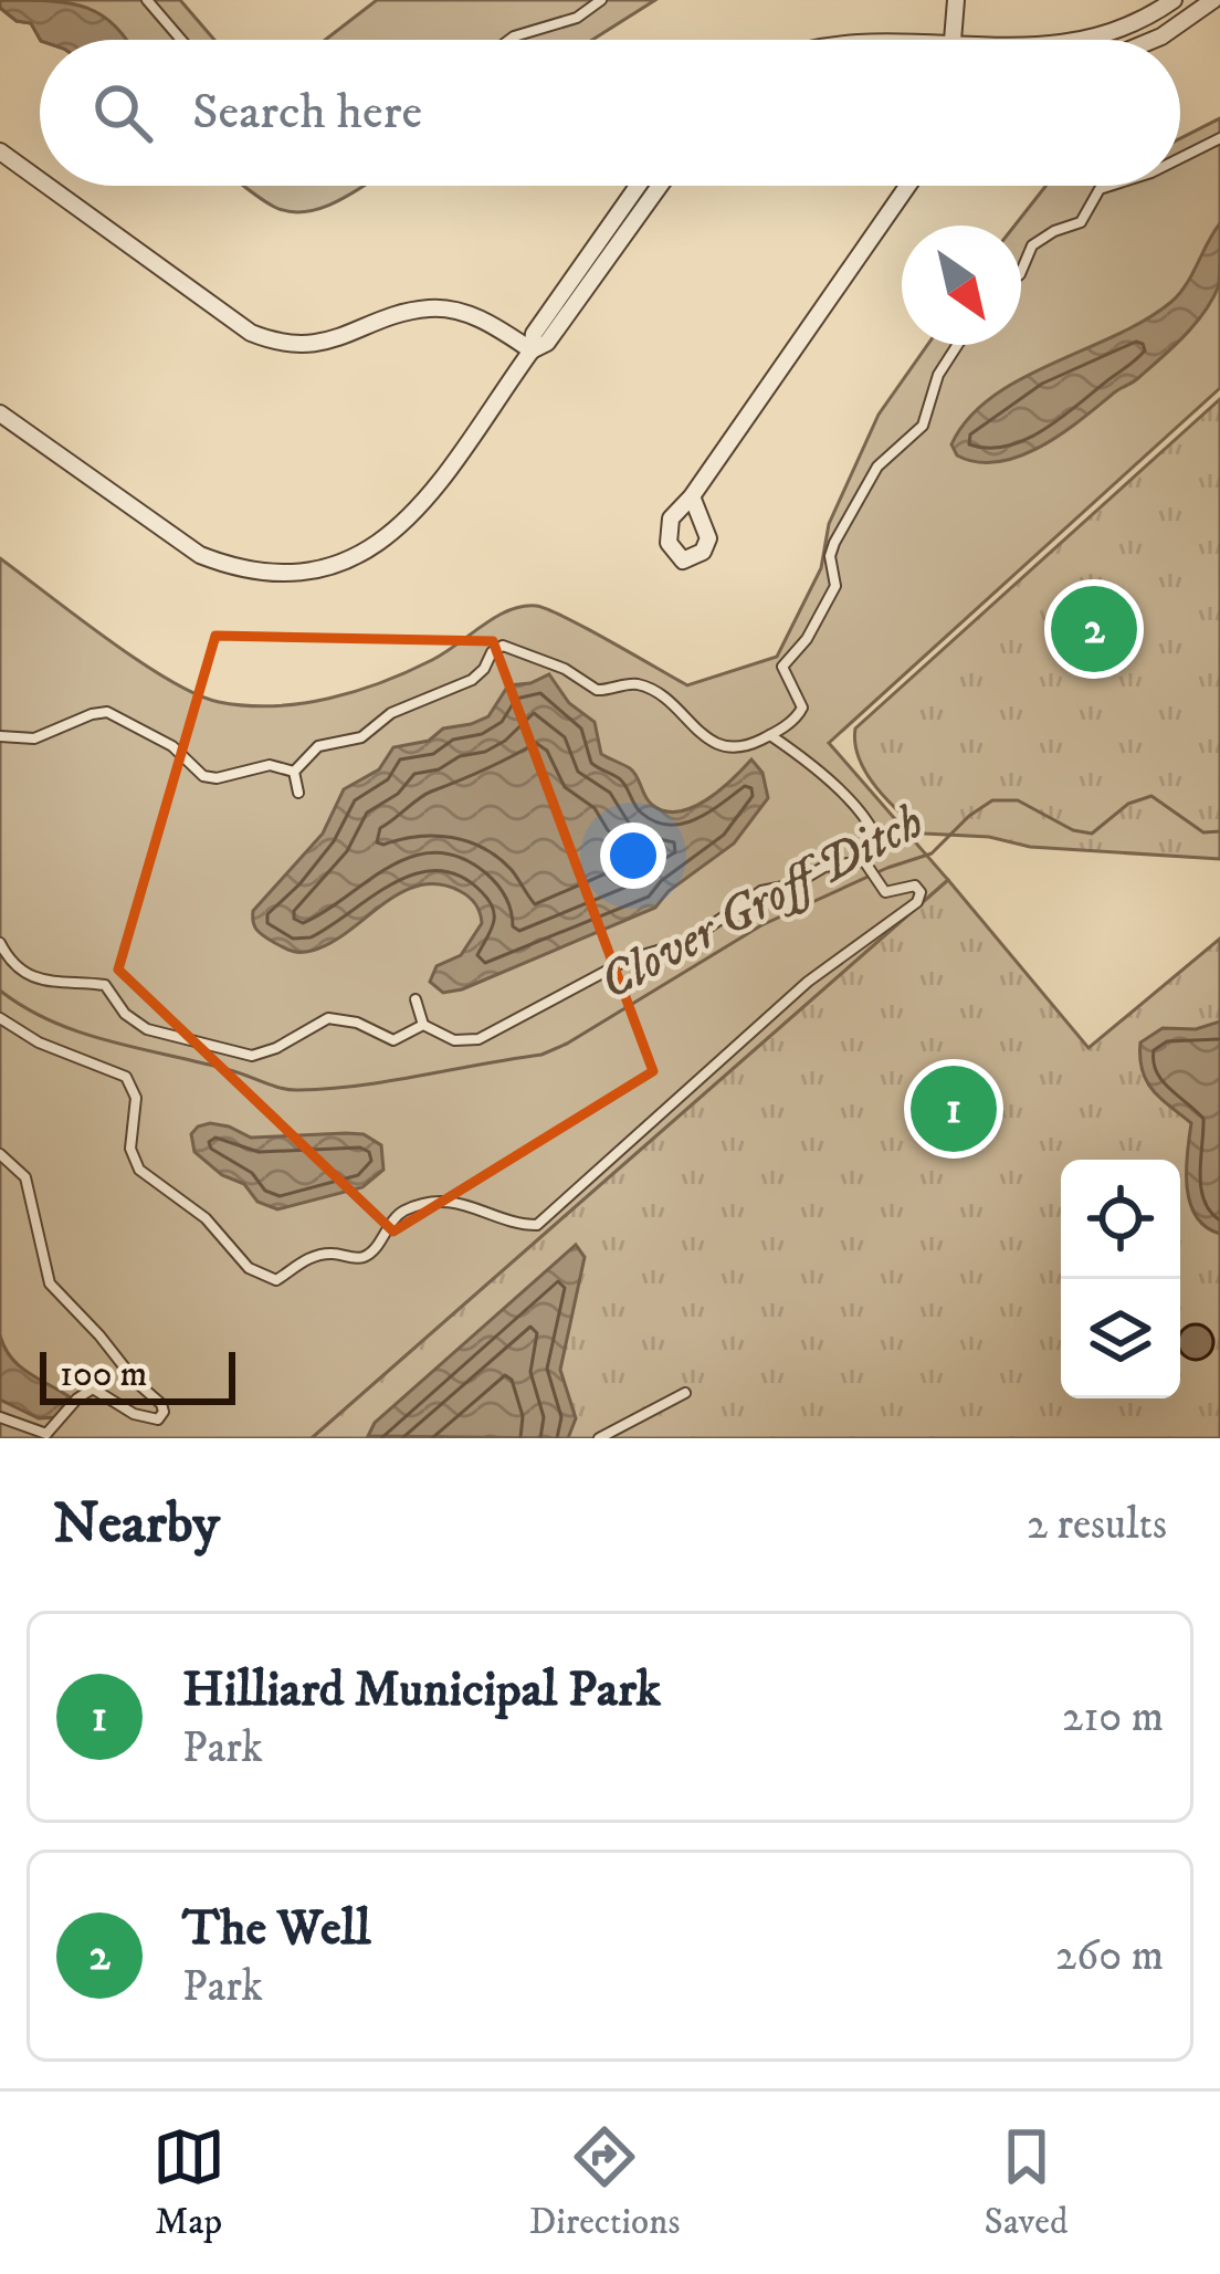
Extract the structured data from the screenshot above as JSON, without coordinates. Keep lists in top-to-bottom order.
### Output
{
  "water": ["Clover Groff Ditch"],
  "scale_bar": "100 m",
  "north": "bottom right",
  "page": {
    "search": "Search here",
    "pins": ["2", "1"],
    "scale": "100 m",
    "heading": ["Nearby", "2 results"],
    "list": [
      {
        "mark": "1",
        "name": "Hilliard Municipal Park",
        "note": "Park",
        "value": "210 m"
      },
      {
        "mark": "2",
        "name": "The Well",
        "note": "Park",
        "value": "260 m"
      }
    ],
    "nav": ["Map", "Directions", "Saved"]
  }
}
